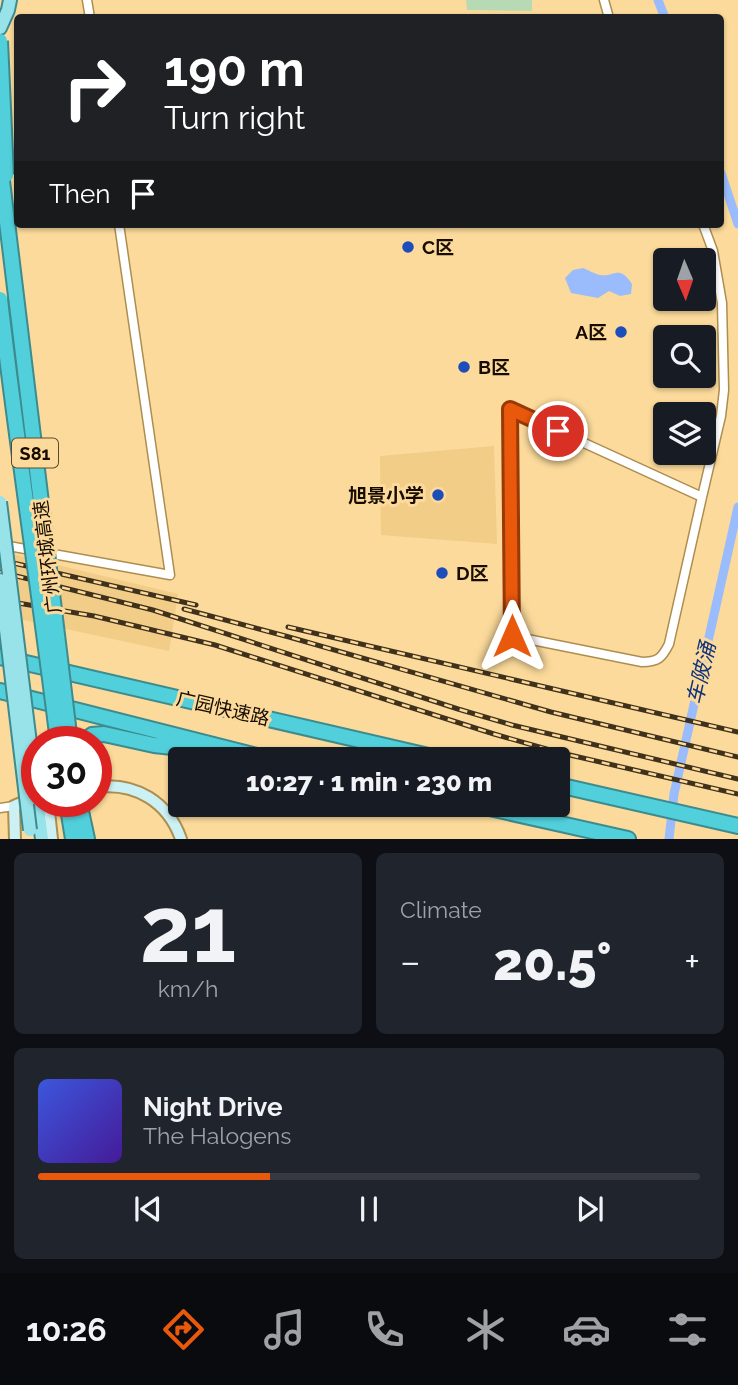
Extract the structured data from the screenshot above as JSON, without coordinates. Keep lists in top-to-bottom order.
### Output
{
  "streets": {
    "highway": ["S81", "广州环城高速", "广园快速路"]
  },
  "water": ["车陂涌"],
  "places": [
    "C区",
    "A区",
    "B区",
    "旭景小学",
    "D区"
  ],
  "north": "bottom",
  "page": {
    "turn": ["190 m", "Turn right"],
    "then": "Then",
    "limit": "30",
    "trip": "10:27 · 1 min · 230 m",
    "tile": [
      ["21", "km/h"],
      "Climate"
    ],
    "heat": ["−", "20.5°", "+"],
    "song": ["Night Drive", "The Halogens"],
    "tabs": "10:26"
  }
}
